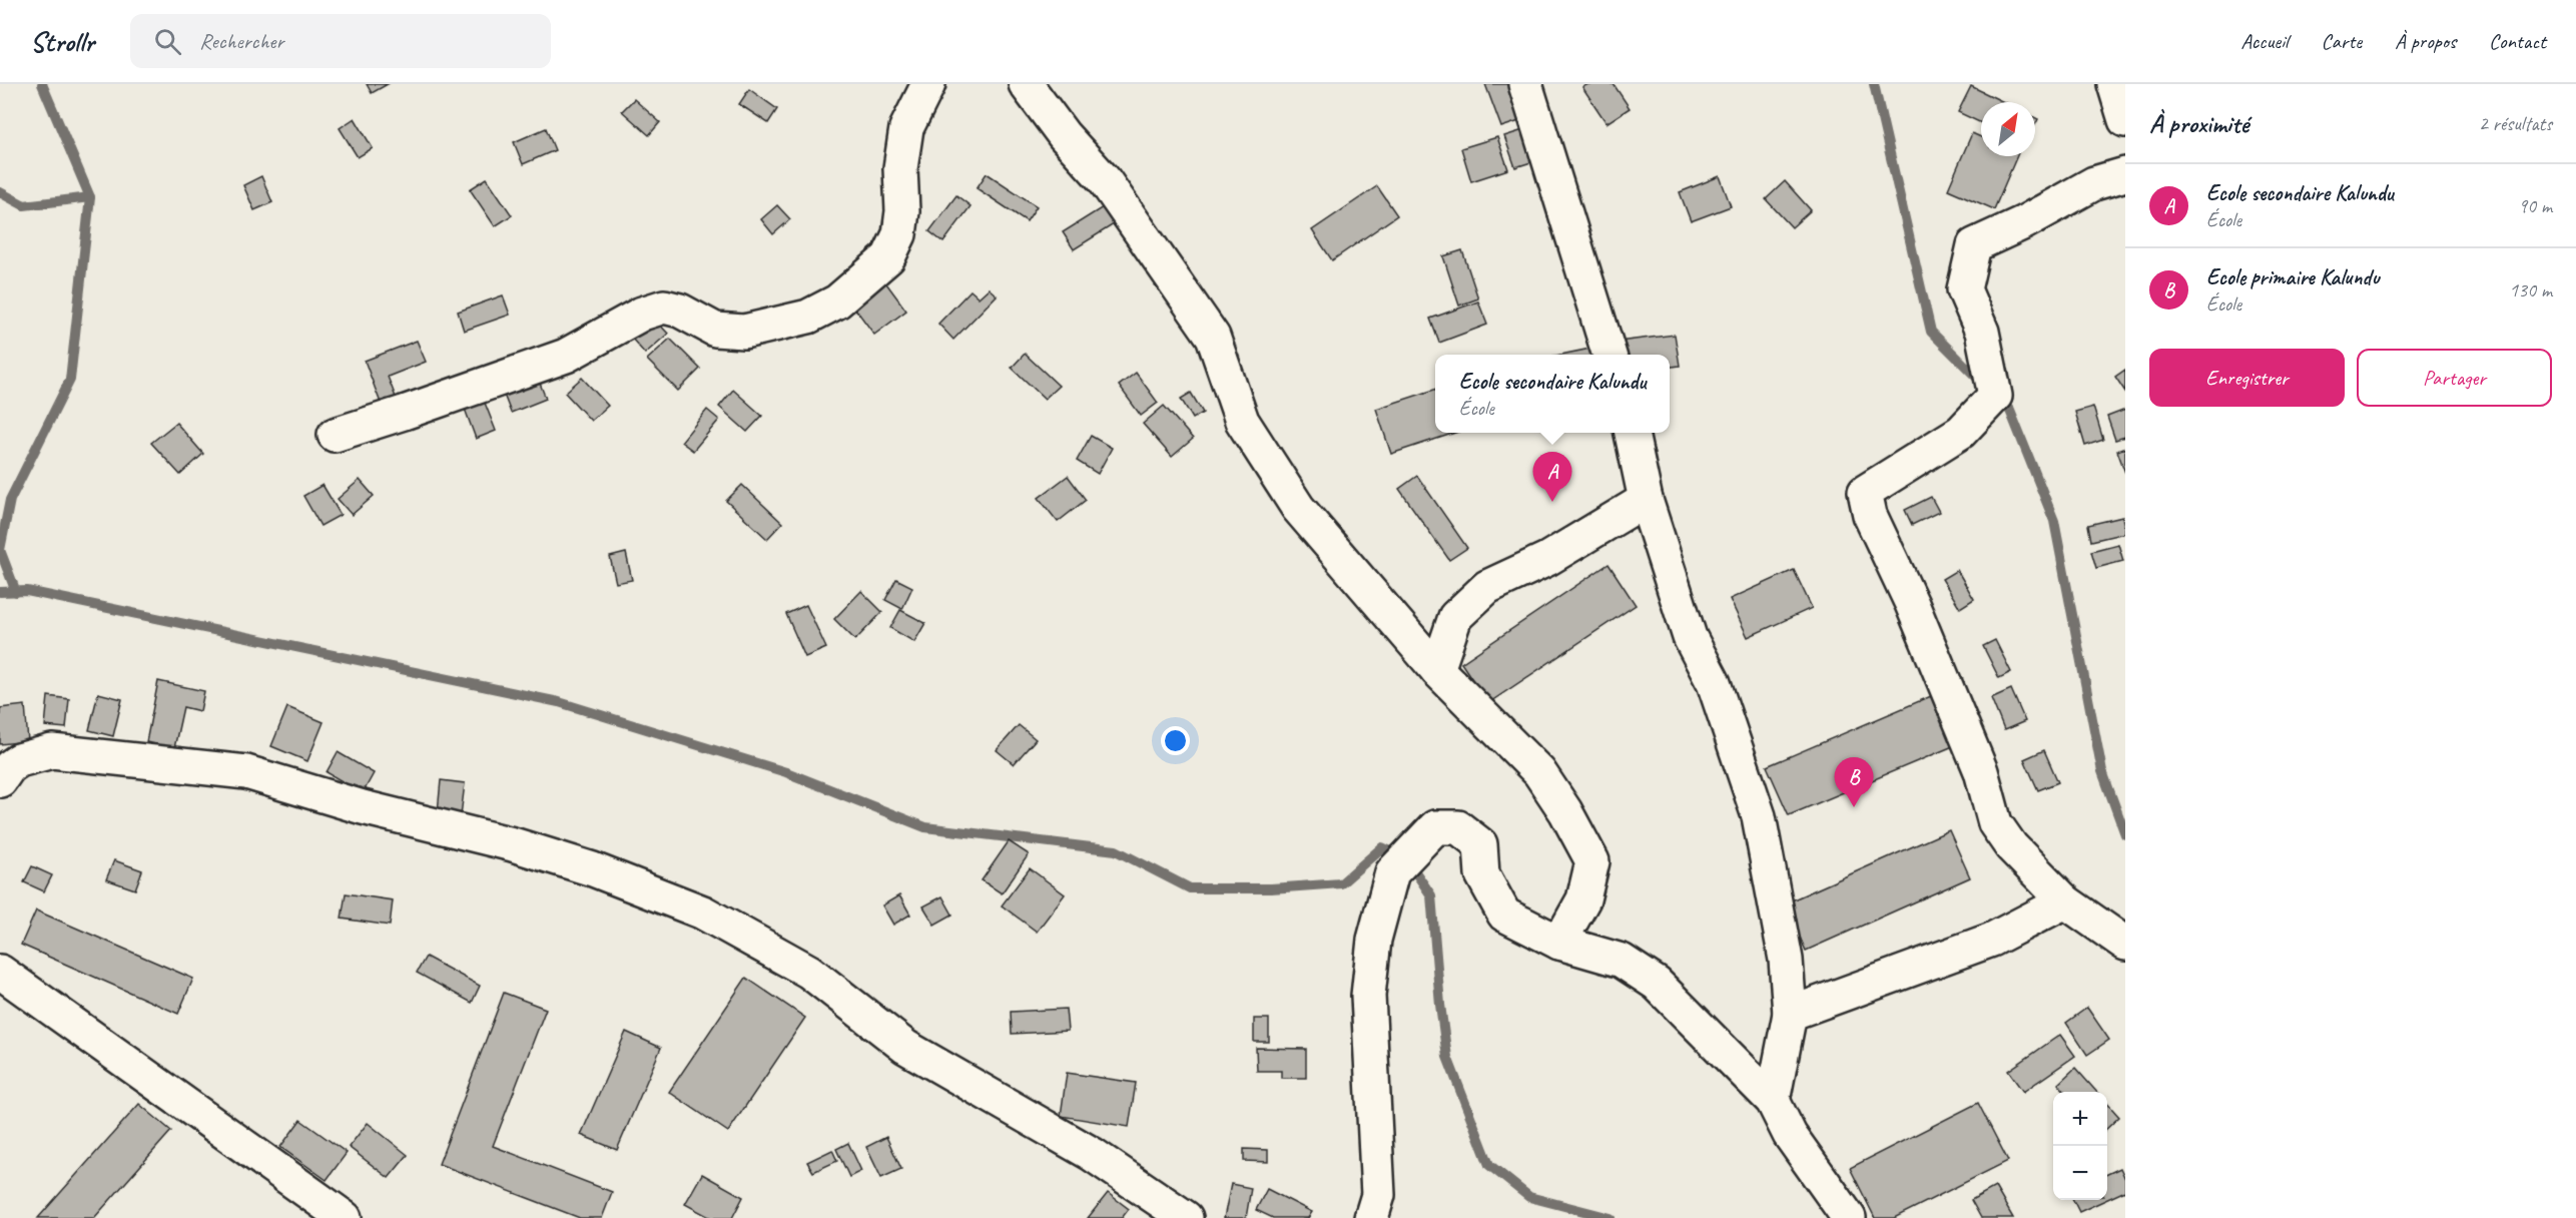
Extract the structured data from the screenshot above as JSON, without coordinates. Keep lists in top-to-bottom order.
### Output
{
  "north": "top right",
  "page": {
    "header": "Strollr",
    "search": "Rechercher",
    "nav": [
      "Accueil",
      "Carte",
      "À propos",
      "Contact"
    ],
    "heading": ["À proximité", "2 résultats"],
    "list": [
      {
        "mark": "A",
        "name": "Ecole secondaire Kalundu",
        "note": "École",
        "value": "90 m"
      },
      {
        "mark": "B",
        "name": "Ecole primaire Kalundu",
        "note": "École",
        "value": "130 m"
      }
    ],
    "buttons": ["Enregistrer", "Partager"],
    "popup": ["Ecole secondaire Kalundu", "École"],
    "pins": ["A", "B"],
    "map_buttons": ["+", "−"]
  }
}
